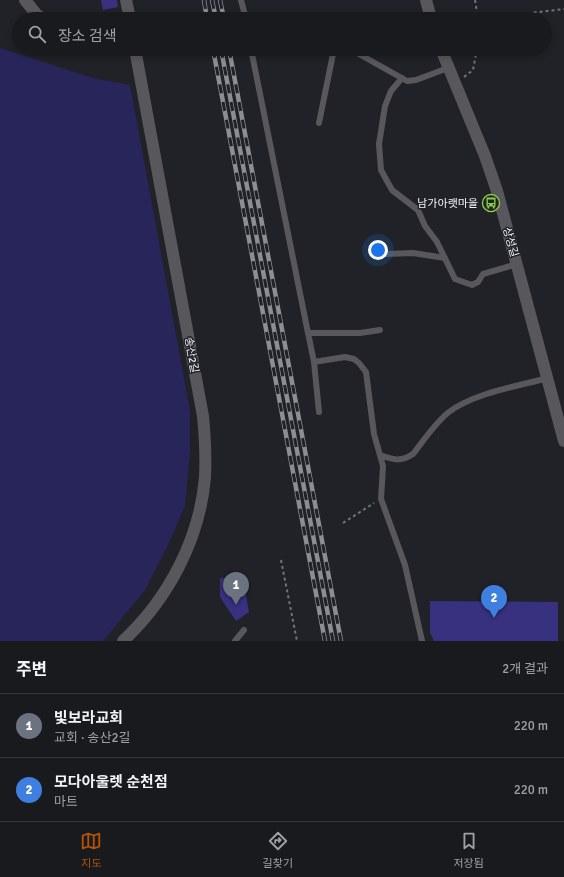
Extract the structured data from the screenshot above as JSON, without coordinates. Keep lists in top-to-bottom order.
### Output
{
  "streets": {
    "street": ["상성길", "송산2길"]
  },
  "places": {
    "bus stop": ["남가아랫마을"]
  },
  "page": {
    "search": "장소 검색",
    "pins": ["1", "2"],
    "heading": ["주변", "2개 결과"],
    "list": [
      {
        "mark": "1",
        "name": "빛보라교회",
        "note": "교회 · 송산2길",
        "value": "220 m"
      },
      {
        "mark": "2",
        "name": "모다아울렛 순천점",
        "note": "마트",
        "value": "220 m"
      }
    ],
    "nav": ["지도", "길찾기", "저장됨"]
  }
}
